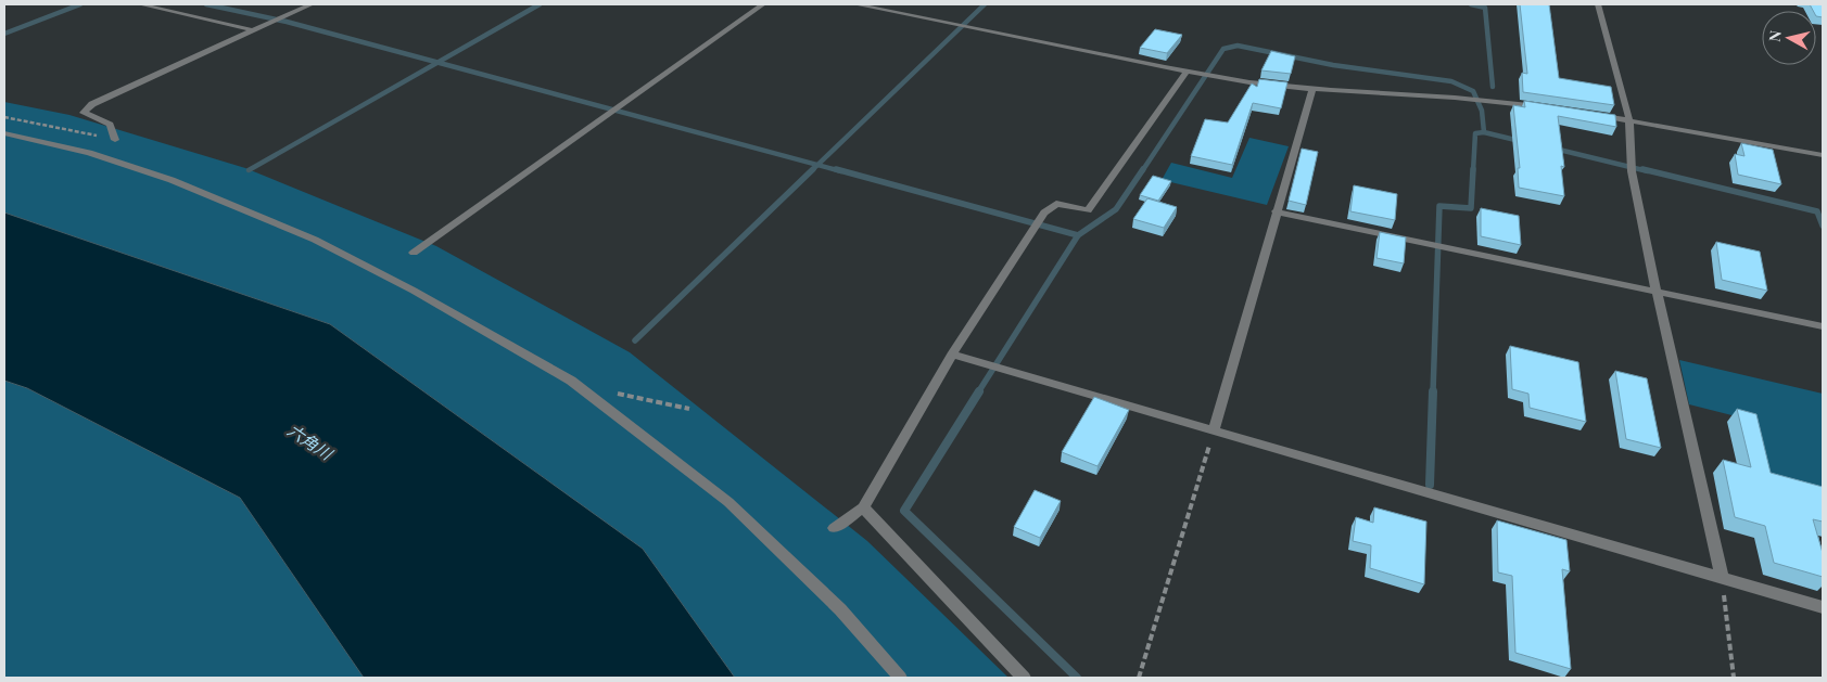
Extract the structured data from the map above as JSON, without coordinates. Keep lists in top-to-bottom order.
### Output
{
  "water": ["六角川"],
  "north": "left"
}
